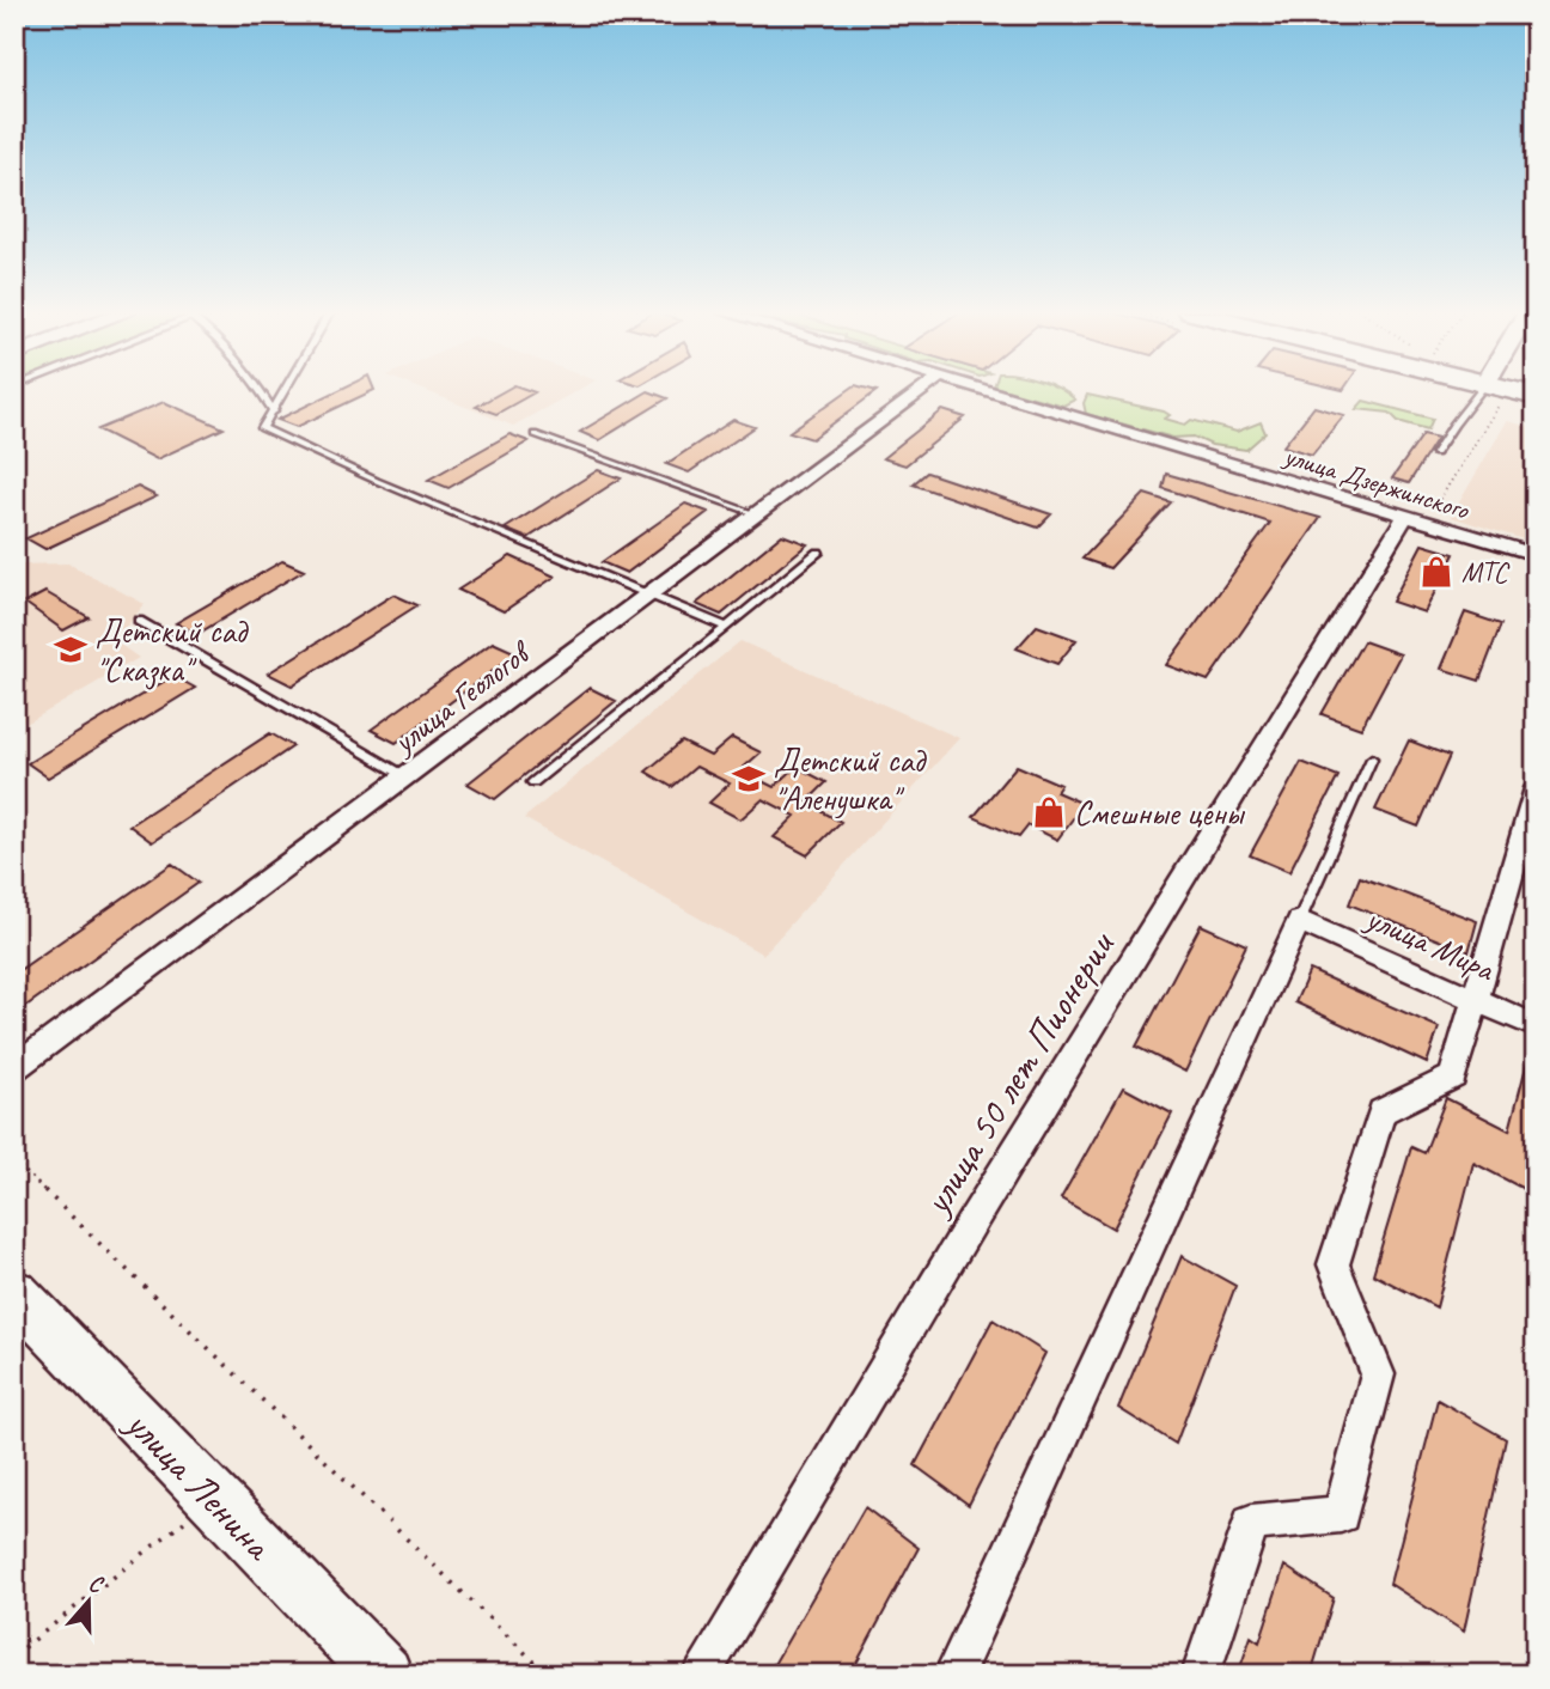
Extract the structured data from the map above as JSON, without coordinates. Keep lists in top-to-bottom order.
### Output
{
  "streets": {
    "street": [
      "улица Дзержинского",
      "улица Геологов",
      "улица Мира",
      "улица 50 лет Пионерии",
      "улица Ленина"
    ]
  },
  "crossings": [
    ["улица Дзержинского", "улица 50 лет Пионерии"]
  ],
  "places": {
    "shop": ["МТС", "Смешные цены"],
    "school or university": ["Детский сад \"Сказка\"", "Детский сад \"Аленушка\""]
  },
  "north": "top"
}
